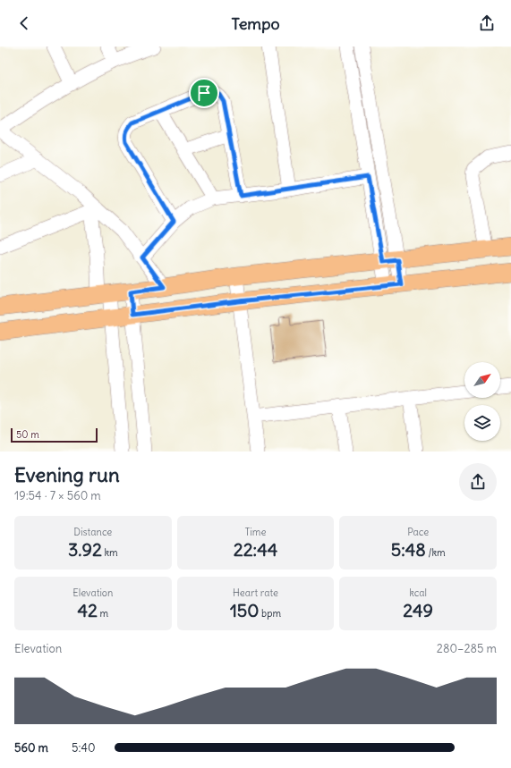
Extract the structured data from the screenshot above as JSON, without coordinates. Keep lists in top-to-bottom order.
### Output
{
  "scale_bar": "50 m",
  "north": "top right",
  "page": {
    "header": "Tempo",
    "scale": "50 m",
    "heading": ["Evening run", "19:54 · 7 × 560 m"],
    "stats": [
      ["Distance", "3.92 km"],
      ["Time", "22:44"],
      ["Pace", "5:48 /km"],
      ["Elevation", "42 m"],
      ["Heart rate", "150 bpm"],
      ["kcal", "249"]
    ],
    "chart": ["Elevation", "280–285 m"],
    "list": [
      {
        "name": "560 m",
        "note": "5:40"
      }
    ]
  }
}
